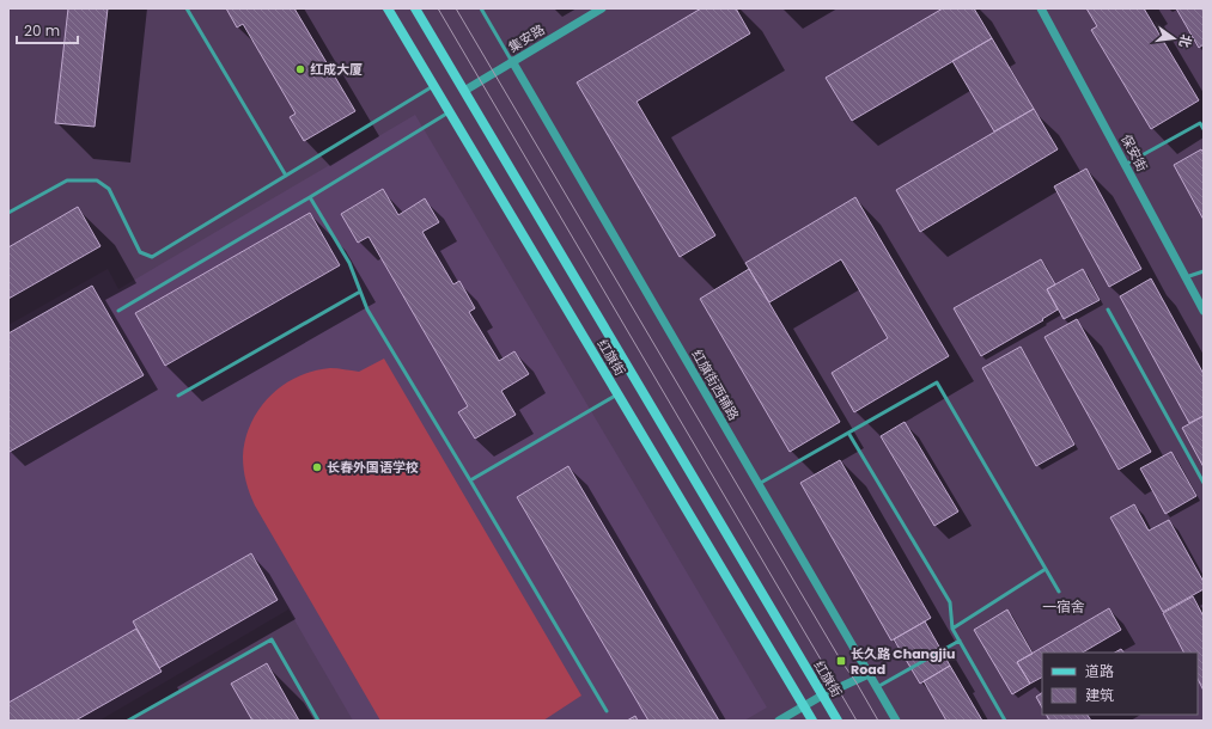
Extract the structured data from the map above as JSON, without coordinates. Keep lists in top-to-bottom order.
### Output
{
  "streets": {
    "main road": ["红旗街"],
    "street": ["集安路", "保安街", "红旗街西辅路"]
  },
  "crossings": [
    ["集安路", "红旗街"],
    ["集安路", "红旗街西辅路"]
  ],
  "districts": ["一宿舍"],
  "places": {
    "other": ["红成大厦", "长春外国语学校"],
    "transit": ["长久路 Changjiu Road"]
  },
  "legend": ["道路", "建筑"],
  "scale_bar": "20 m",
  "north": "right"
}
